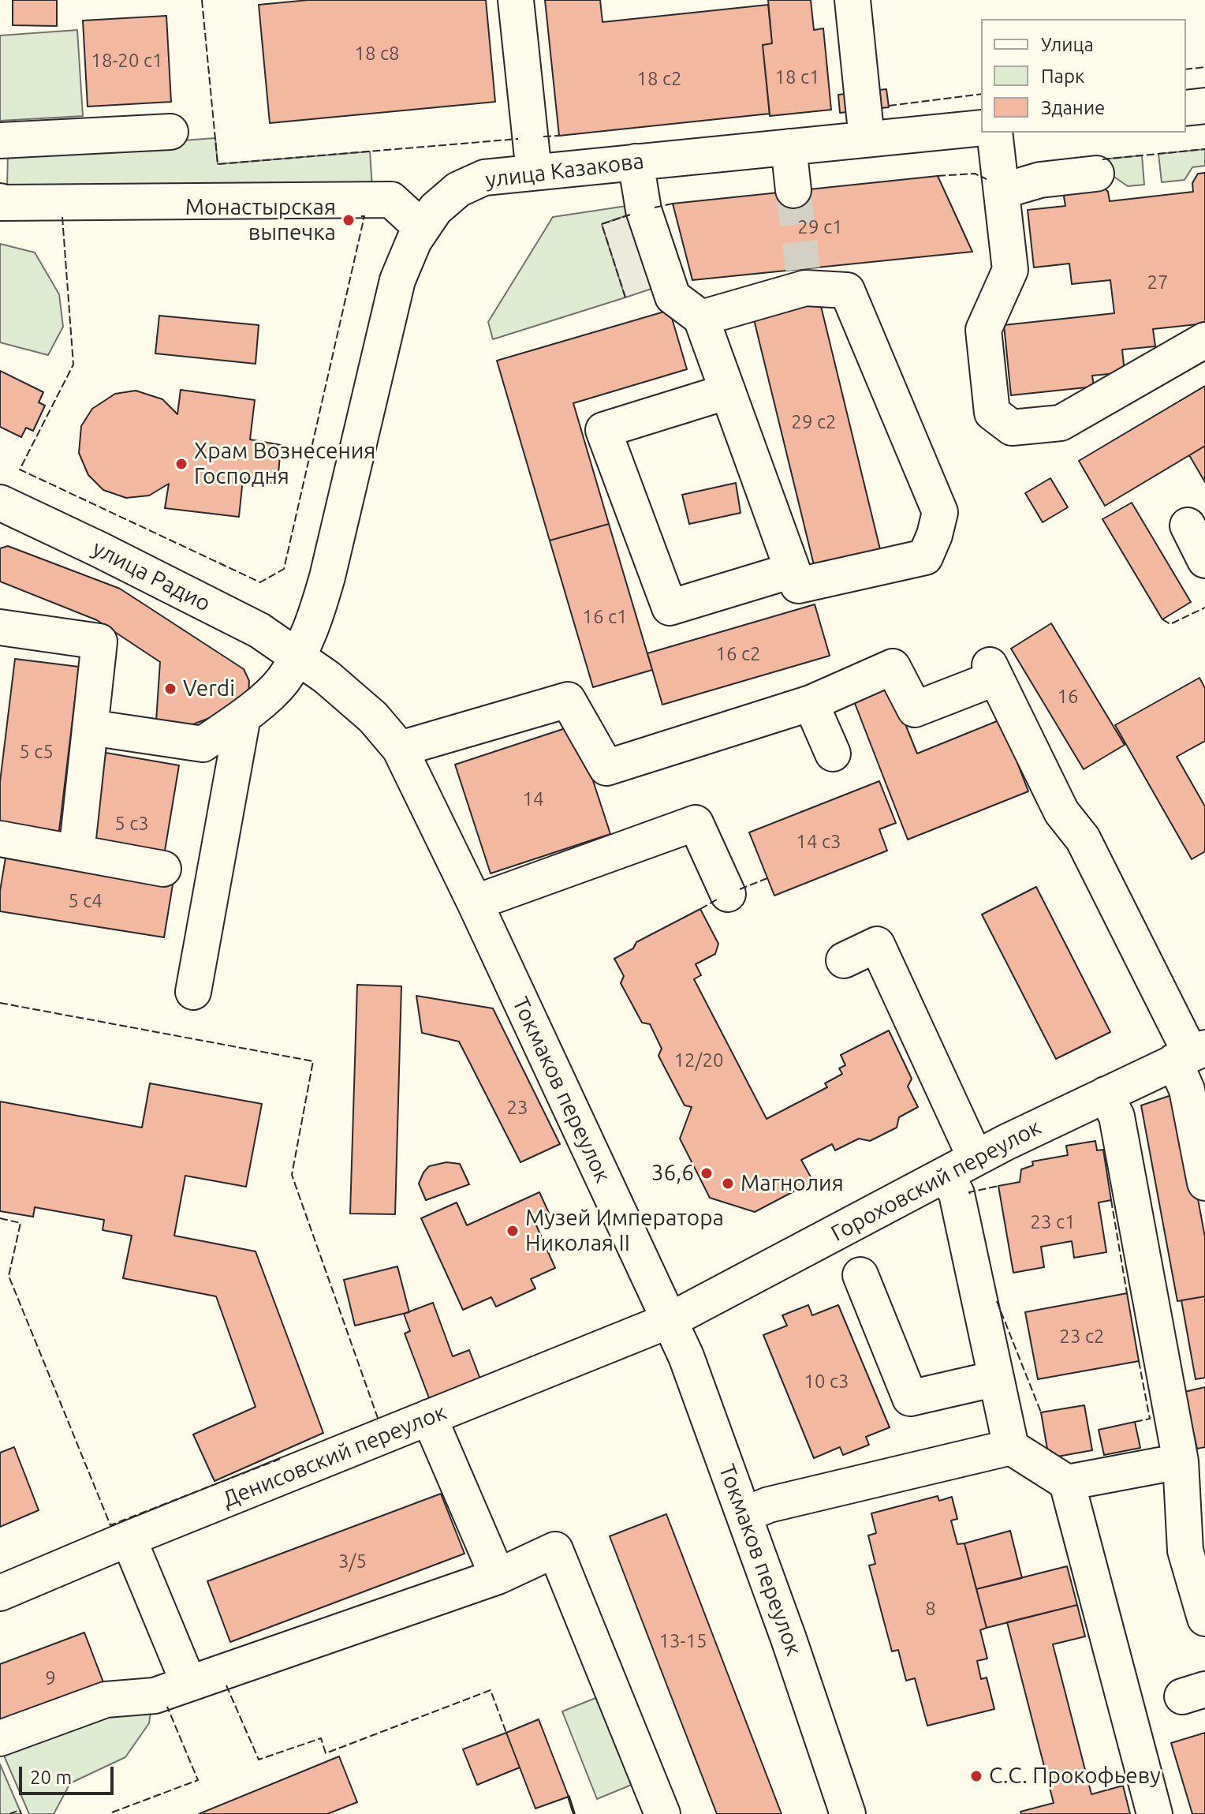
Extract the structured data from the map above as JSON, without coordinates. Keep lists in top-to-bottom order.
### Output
{
  "streets": {
    "street": [
      "улица Казакова",
      "улица Радио",
      "Токмаков переулок",
      "Гороховский переулок",
      "Денисовский переулок"
    ]
  },
  "crossings": [
    ["улица Казакова", "улица Радио"],
    ["улица Казакова", "Токмаков переулок"],
    ["улица Радио", "Токмаков переулок"],
    ["Токмаков переулок", "Гороховский переулок"],
    ["Токмаков переулок", "Денисовский переулок"],
    ["Гороховский переулок", "Денисовский переулок"]
  ],
  "places": [
    "Монастырская выпечка",
    "Храм Вознесения Господня",
    "Verdi",
    "36,6",
    "Магнолия",
    "Музей Императора Николая II",
    "С.С. Прокофьеву"
  ],
  "house_numbers": [
    "18 с8",
    "18-20 с1",
    "18 с1",
    "18 с2",
    "29 с1",
    "27",
    "29 с2",
    "16 с1",
    "16 с2",
    "16",
    "5 с5",
    "14",
    "5 с3",
    "14 с3",
    "5 с4",
    "12/20",
    "23",
    "23 с1",
    "23 с2",
    "10 с3",
    "3/5",
    "8",
    "13-15",
    "9"
  ],
  "legend": ["Улица", "Парк", "Здание"],
  "scale_bar": "20 m"
}
